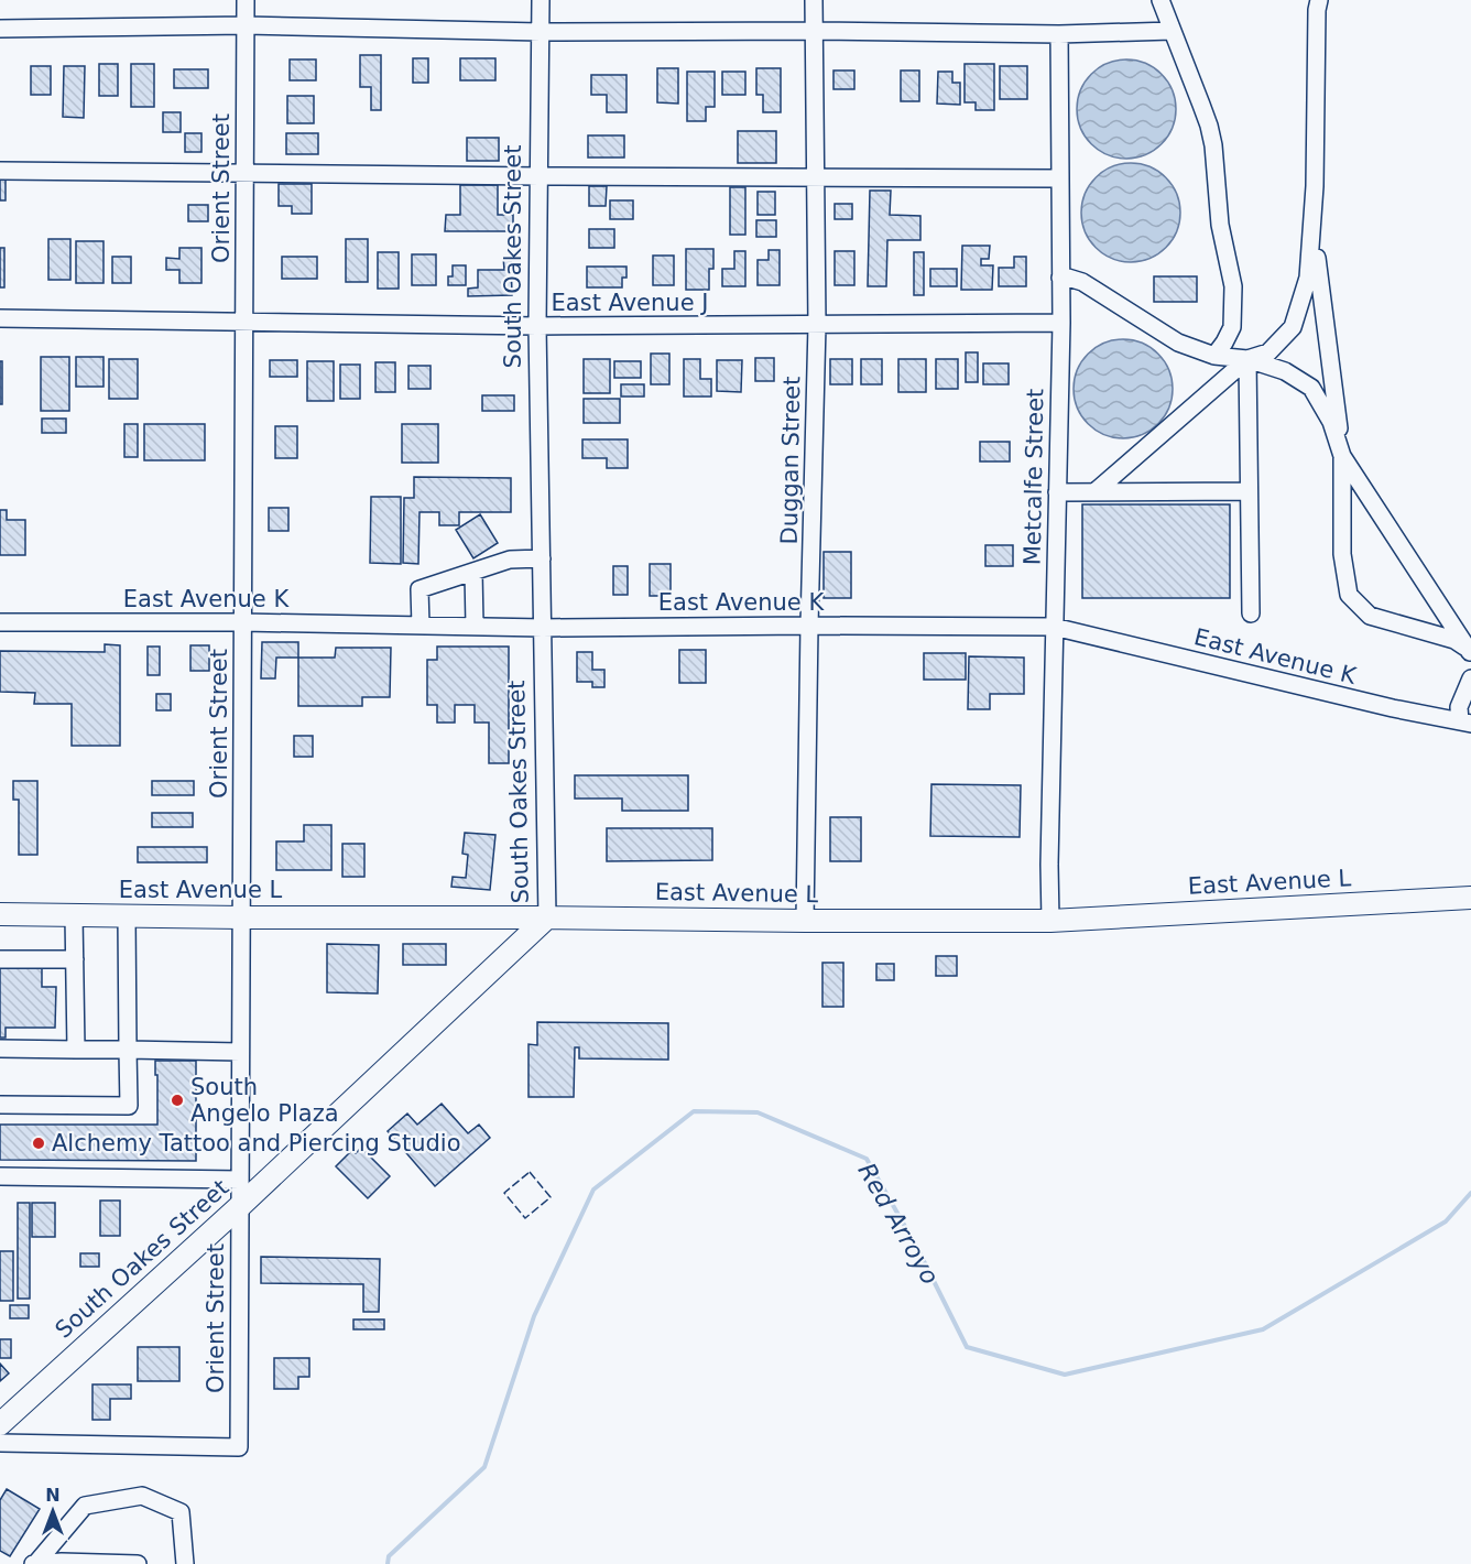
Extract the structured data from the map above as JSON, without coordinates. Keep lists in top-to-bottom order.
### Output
{
  "streets": {
    "main road": ["South Oakes Street", "East Avenue L"],
    "street": [
      "Orient Street",
      "East Avenue J",
      "Duggan Street",
      "Metcalfe Street",
      "East Avenue K"
    ]
  },
  "crossings": [
    ["Orient Street", "South Oakes Street"],
    ["Orient Street", "East Avenue J"],
    ["Orient Street", "East Avenue K"],
    ["Orient Street", "East Avenue L"],
    ["South Oakes Street", "East Avenue J"],
    ["South Oakes Street", "East Avenue K"],
    ["South Oakes Street", "East Avenue L"],
    ["East Avenue J", "Duggan Street"],
    ["East Avenue J", "Metcalfe Street"],
    ["Duggan Street", "East Avenue K"],
    ["Duggan Street", "East Avenue L"],
    ["Metcalfe Street", "East Avenue K"],
    ["Metcalfe Street", "East Avenue L"]
  ],
  "water": ["Red Arroyo"],
  "places": ["South Angelo Plaza", "Alchemy Tattoo and Piercing Studio"],
  "north": "top"
}
